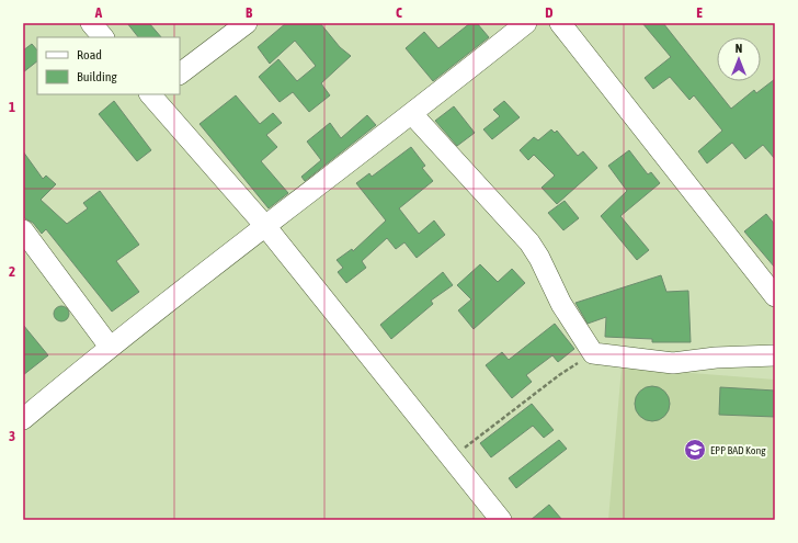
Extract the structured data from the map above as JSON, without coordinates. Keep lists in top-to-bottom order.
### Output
{
  "places": {
    "school or university": ["EPP BAD Kong"]
  },
  "legend": ["Road", "Building"],
  "north": "top",
  "grid": {
    "columns": [
      "A",
      "B",
      "C",
      "D",
      "E"
    ],
    "rows": ["1", "2", "3"]
  }
}
